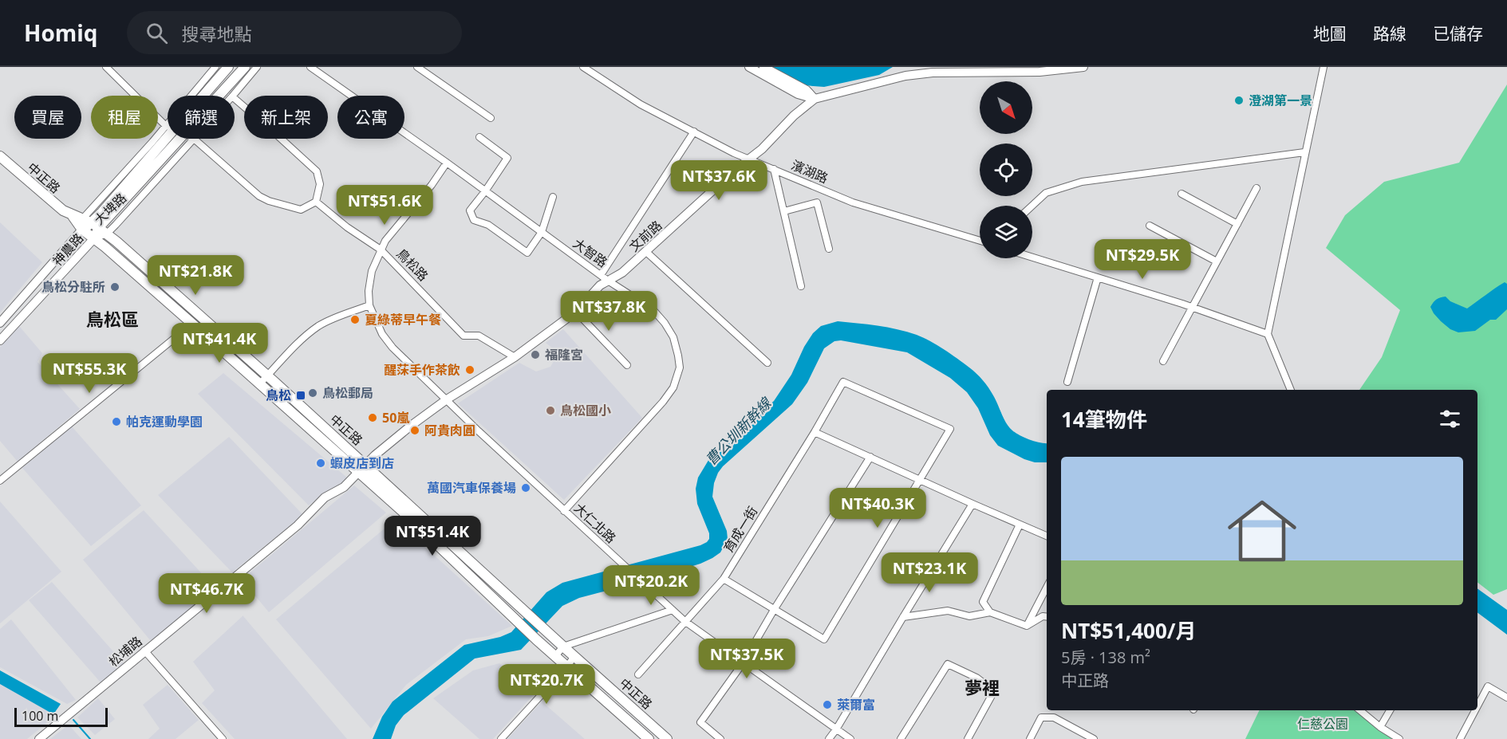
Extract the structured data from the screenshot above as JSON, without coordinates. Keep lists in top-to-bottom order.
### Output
{
  "streets": {
    "main road": ["中正路", "大埤路"],
    "street": [
      "濱湖路",
      "文前路",
      "神農路",
      "大智路",
      "鳥松路",
      "大仁北路",
      "育成一街",
      "松埔路"
    ]
  },
  "crossings": [
    ["濱湖路", "文前路"],
    ["中正路", "大埤路"],
    ["中正路", "文前路"],
    ["中正路", "神農路"],
    ["中正路", "松埔路"],
    ["大埤路", "神農路"],
    ["文前路", "大智路"],
    ["文前路", "鳥松路"],
    ["文前路", "大仁北路"],
    ["文前路", "松埔路"],
    ["大智路", "大仁北路"],
    ["大仁北路", "育成一街"]
  ],
  "districts": ["鳥松區", "夢裡"],
  "water": ["曹公圳新幹線"],
  "parks": ["仁慈公園"],
  "places": {
    "other": [
      "澄湖第一景",
      "鳥松分駐所",
      "夏綠蒂早午餐",
      "福隆宮",
      "醒莯手作茶飲",
      "鳥松郵局",
      "鳥松國小",
      "50嵐",
      "帕克運動學園",
      "阿貴肉圓",
      "蝦皮店到店",
      "萬國汽車保養場",
      "萊爾富"
    ],
    "transit": ["鳥松"]
  },
  "scale_bar": "100 m",
  "north": "bottom right",
  "page": {
    "header": "Homiq",
    "search": "搜尋地點",
    "nav": ["地圖", "路線", "已儲存"],
    "chip": [
      "買屋",
      "租屋",
      "篩選",
      "新上架",
      "公寓"
    ],
    "price": [
      "NT$37.6K",
      "NT$51.6K",
      "NT$29.5K",
      "NT$21.8K",
      "NT$37.8K",
      "NT$41.4K",
      "NT$55.3K",
      "NT$40.3K",
      "NT$51.4K",
      "NT$23.1K",
      "NT$20.2K",
      "NT$46.7K",
      "NT$37.5K",
      "NT$20.7K"
    ],
    "heading": "14筆物件",
    "list": [
      {
        "name": "NT$51,400/月",
        "note": "5房 · 138 m² · 中正路"
      }
    ],
    "scale": "100 m"
  }
}
